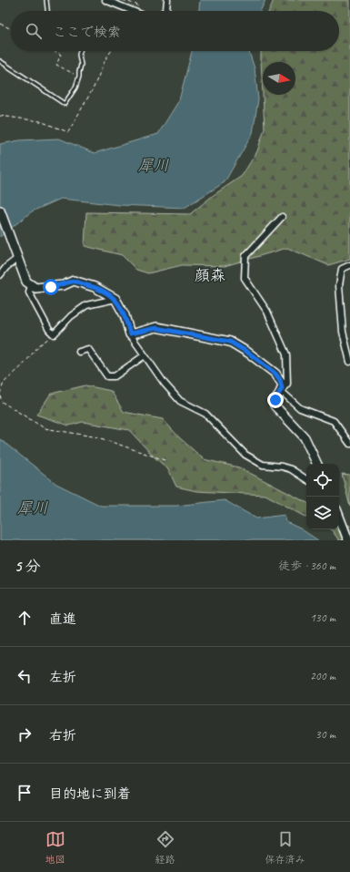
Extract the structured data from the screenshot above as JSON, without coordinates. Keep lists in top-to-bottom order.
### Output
{
  "districts": ["顔森"],
  "water": ["犀川"],
  "north": "right",
  "page": {
    "search": "ここで検索",
    "heading": ["5 分", "徒歩 · 360 m"],
    "list": [
      ["直進", "130 m"],
      ["左折", "200 m"],
      ["右折", "30 m"],
      "目的地に到着"
    ],
    "nav": ["地図", "経路", "保存済み"]
  }
}
